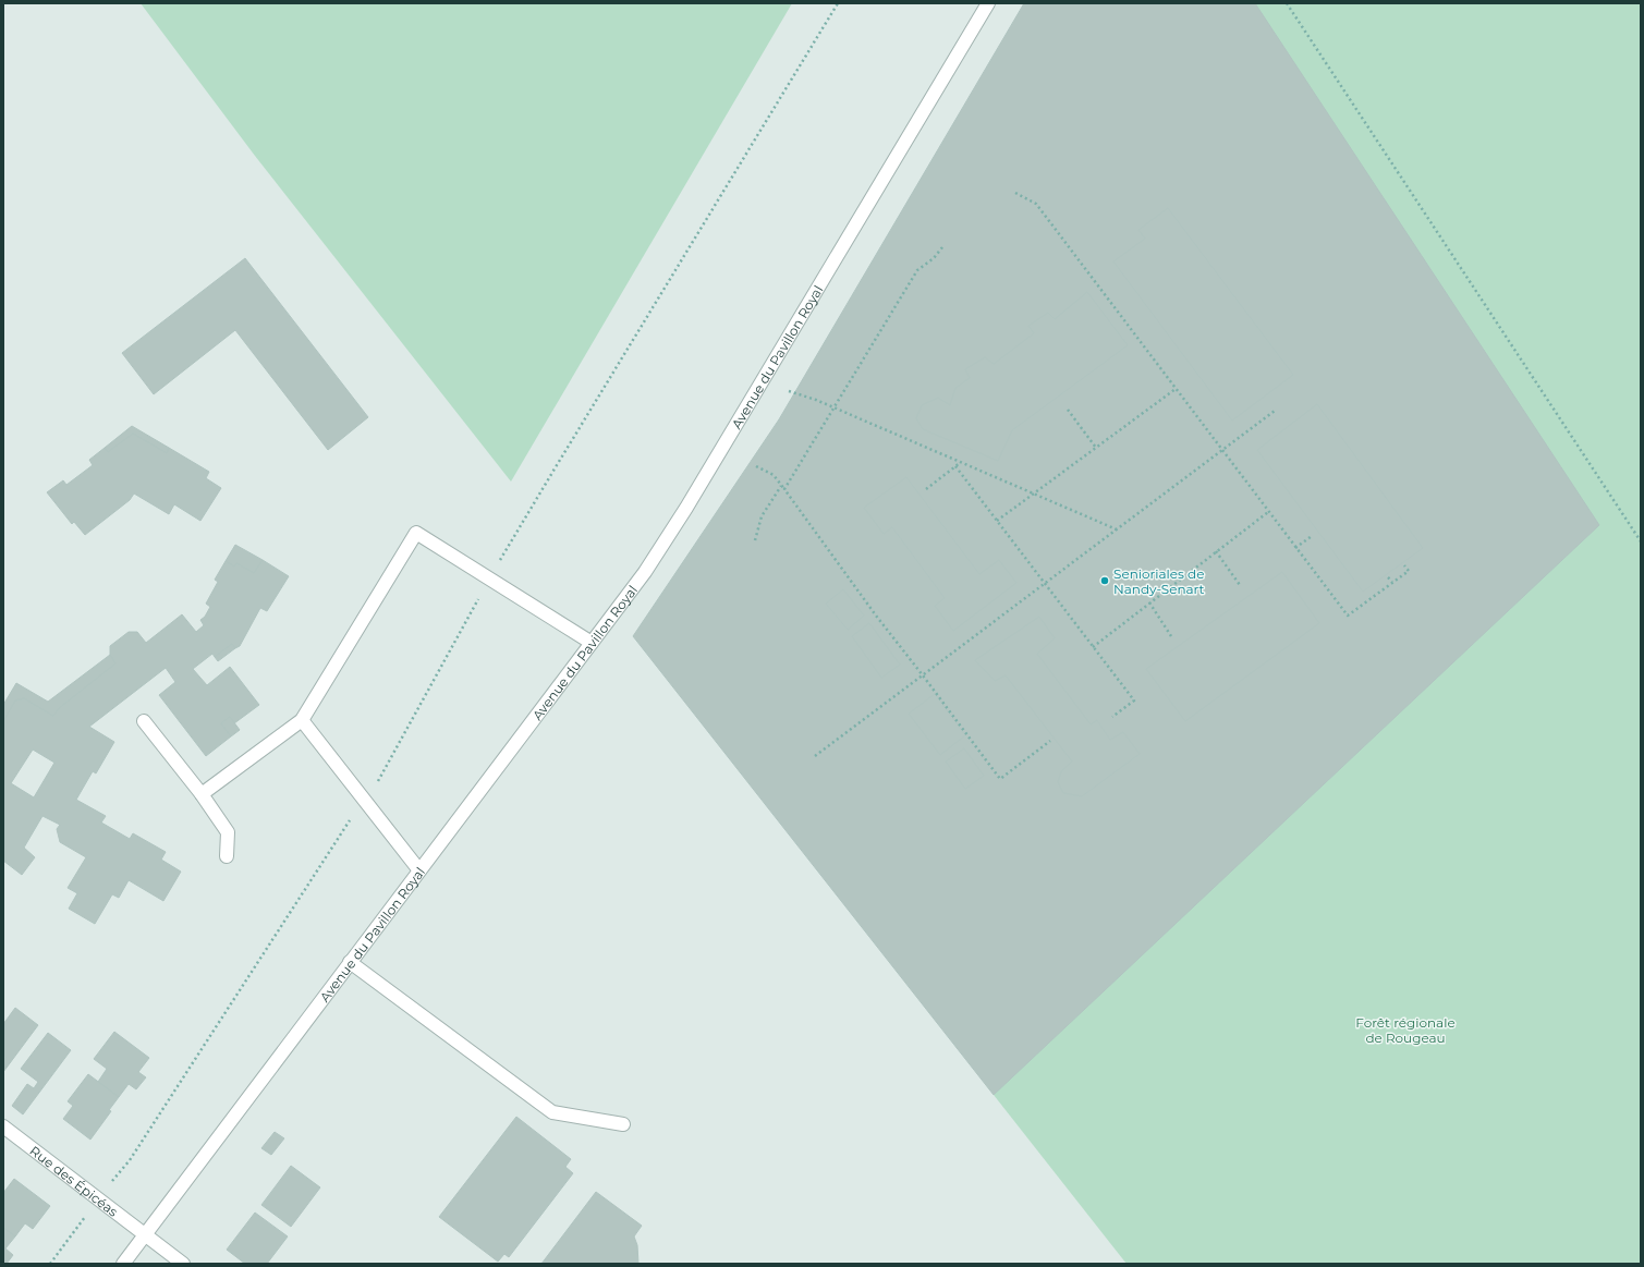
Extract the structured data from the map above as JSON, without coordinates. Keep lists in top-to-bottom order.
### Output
{
  "streets": {
    "street": ["Avenue du Pavillon Royal", "Rue des Épicéas"]
  },
  "crossings": [
    ["Avenue du Pavillon Royal", "Rue des Épicéas"]
  ],
  "parks": ["Forêt régionale de Rougeau"],
  "places": ["Senioriales de Nandy-Senart"]
}
